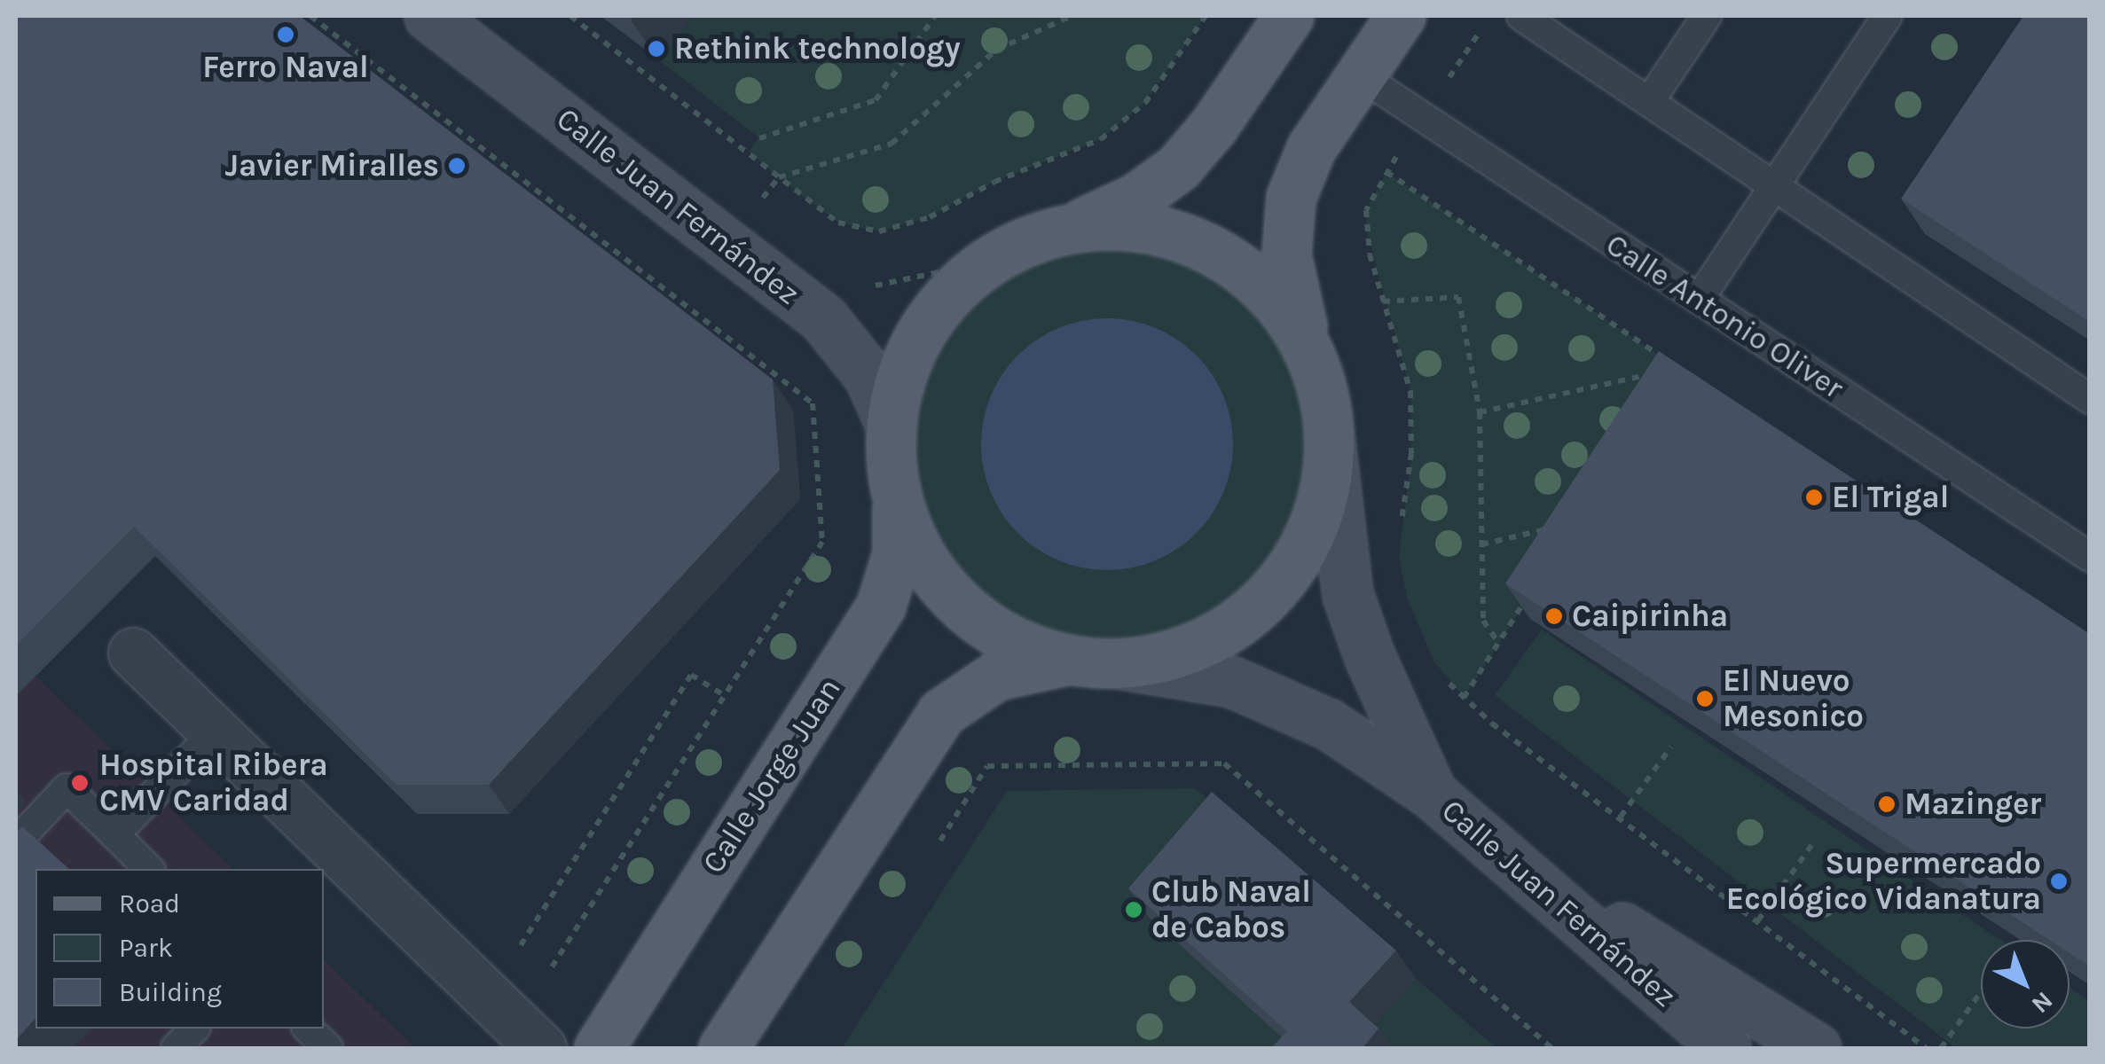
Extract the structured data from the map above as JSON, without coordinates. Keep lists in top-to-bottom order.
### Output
{
  "streets": {
    "main road": ["Calle Juan Fernández", "Calle Jorge Juan"],
    "lane": ["Calle Antonio Oliver"]
  },
  "crossings": [
    ["Calle Juan Fernández", "Calle Jorge Juan"]
  ],
  "places": [
    "Ferro Naval",
    "Rethink technology",
    "Javier Miralles",
    "El Trigal",
    "Caipirinha",
    "El Nuevo Mesonico",
    "Hospital Ribera CMV Caridad",
    "Mazinger",
    "Supermercado Ecológico Vidanatura",
    "Club Naval de Cabos"
  ],
  "legend": ["Road", "Park", "Building"],
  "north": "bottom right"
}
